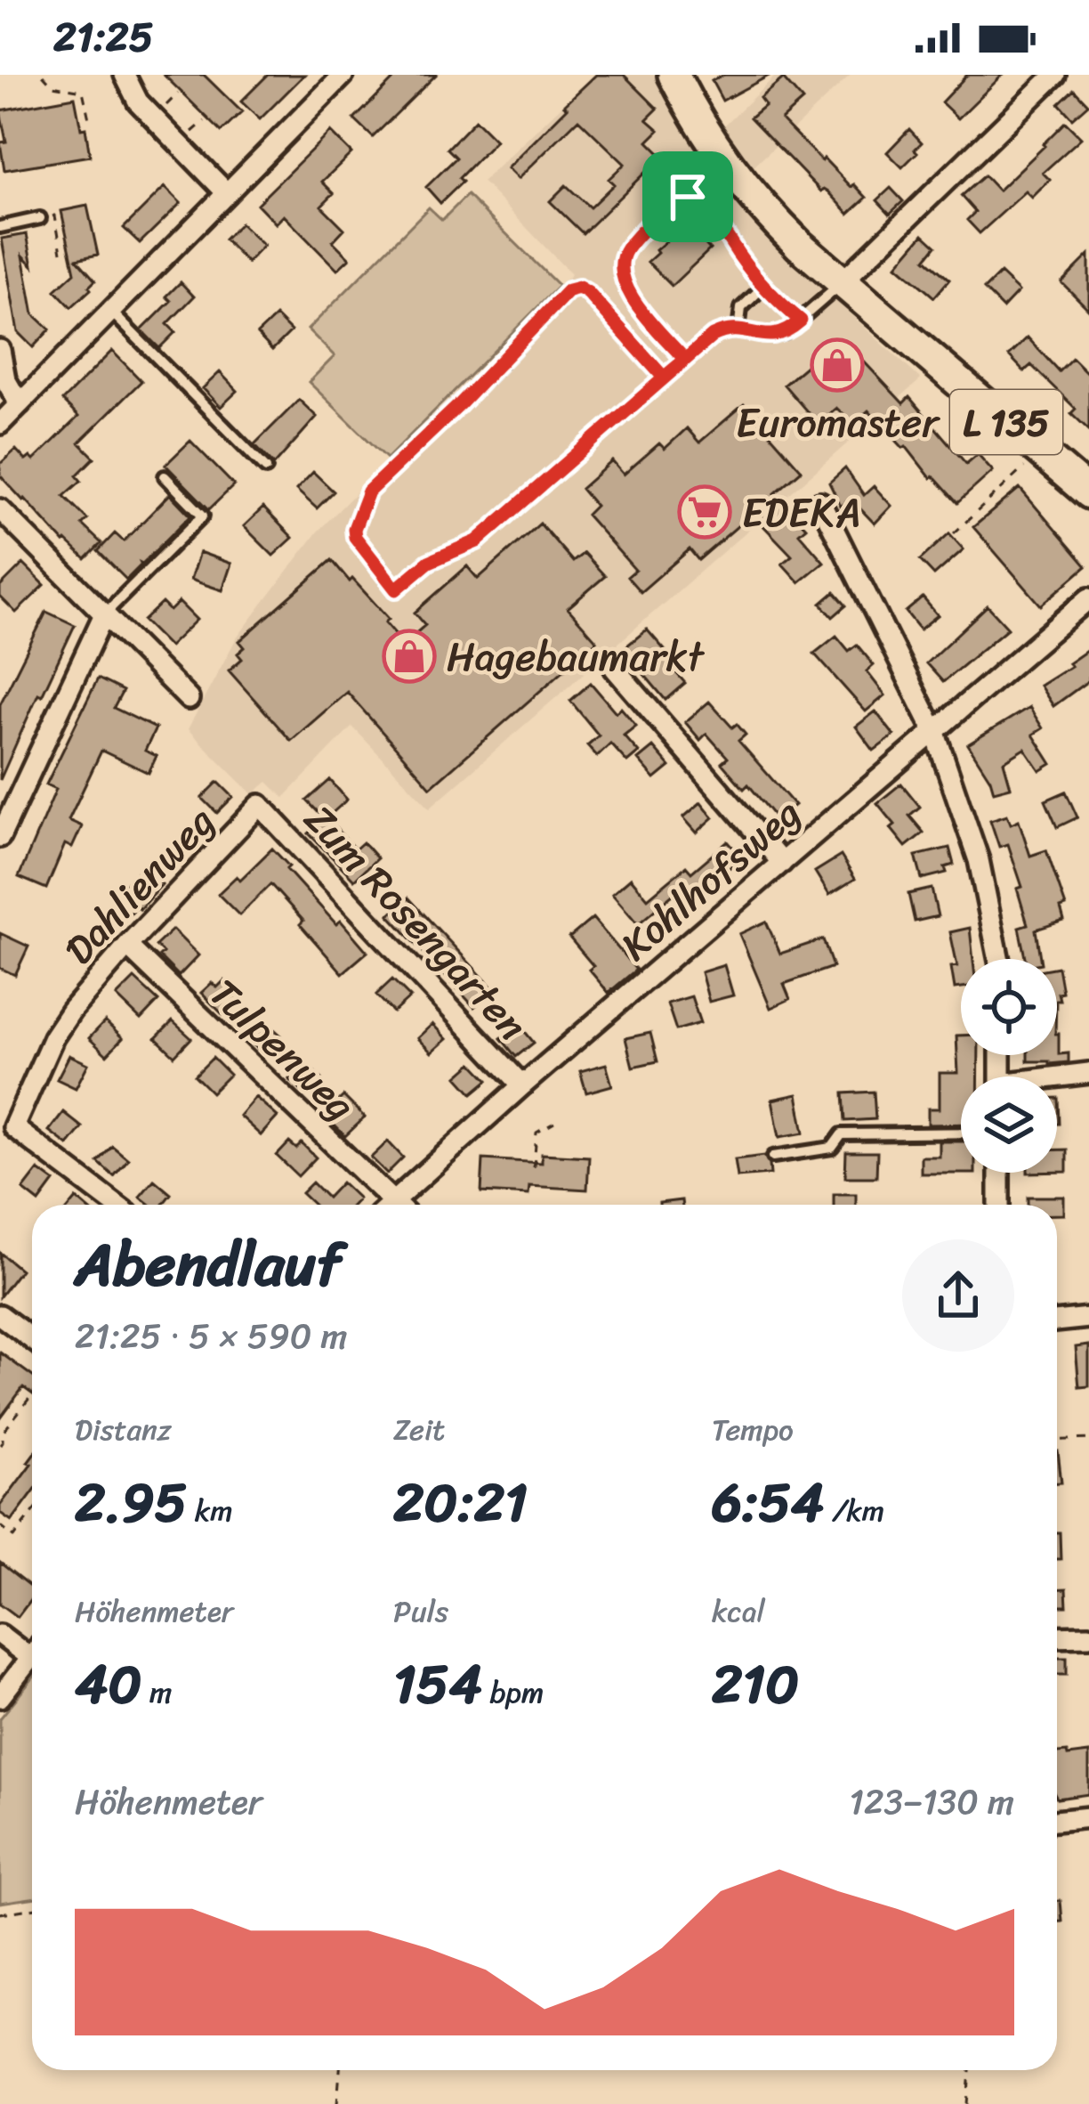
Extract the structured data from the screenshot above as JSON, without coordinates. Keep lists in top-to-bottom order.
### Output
{
  "streets": {
    "main road": ["L 135"],
    "street": [
      "Kohlhofsweg",
      "Dahlienweg",
      "Zum Rosengarten",
      "Tulpenweg"
    ]
  },
  "crossings": [
    ["Kohlhofsweg", "Zum Rosengarten"],
    ["Dahlienweg", "Zum Rosengarten"],
    ["Dahlienweg", "Tulpenweg"]
  ],
  "places": {
    "shop": ["Euromaster", "Hagebaumarkt"],
    "supermarket": ["EDEKA"]
  },
  "page": {
    "status": "21:25",
    "heading": ["Abendlauf", "21:25 · 5 × 590 m"],
    "stats": [
      ["Distanz", "2.95 km"],
      ["Zeit", "20:21"],
      ["Tempo", "6:54 /km"],
      ["Höhenmeter", "40 m"],
      ["Puls", "154 bpm"],
      ["kcal", "210"]
    ],
    "chart": ["Höhenmeter", "123–130 m"]
  }
}
